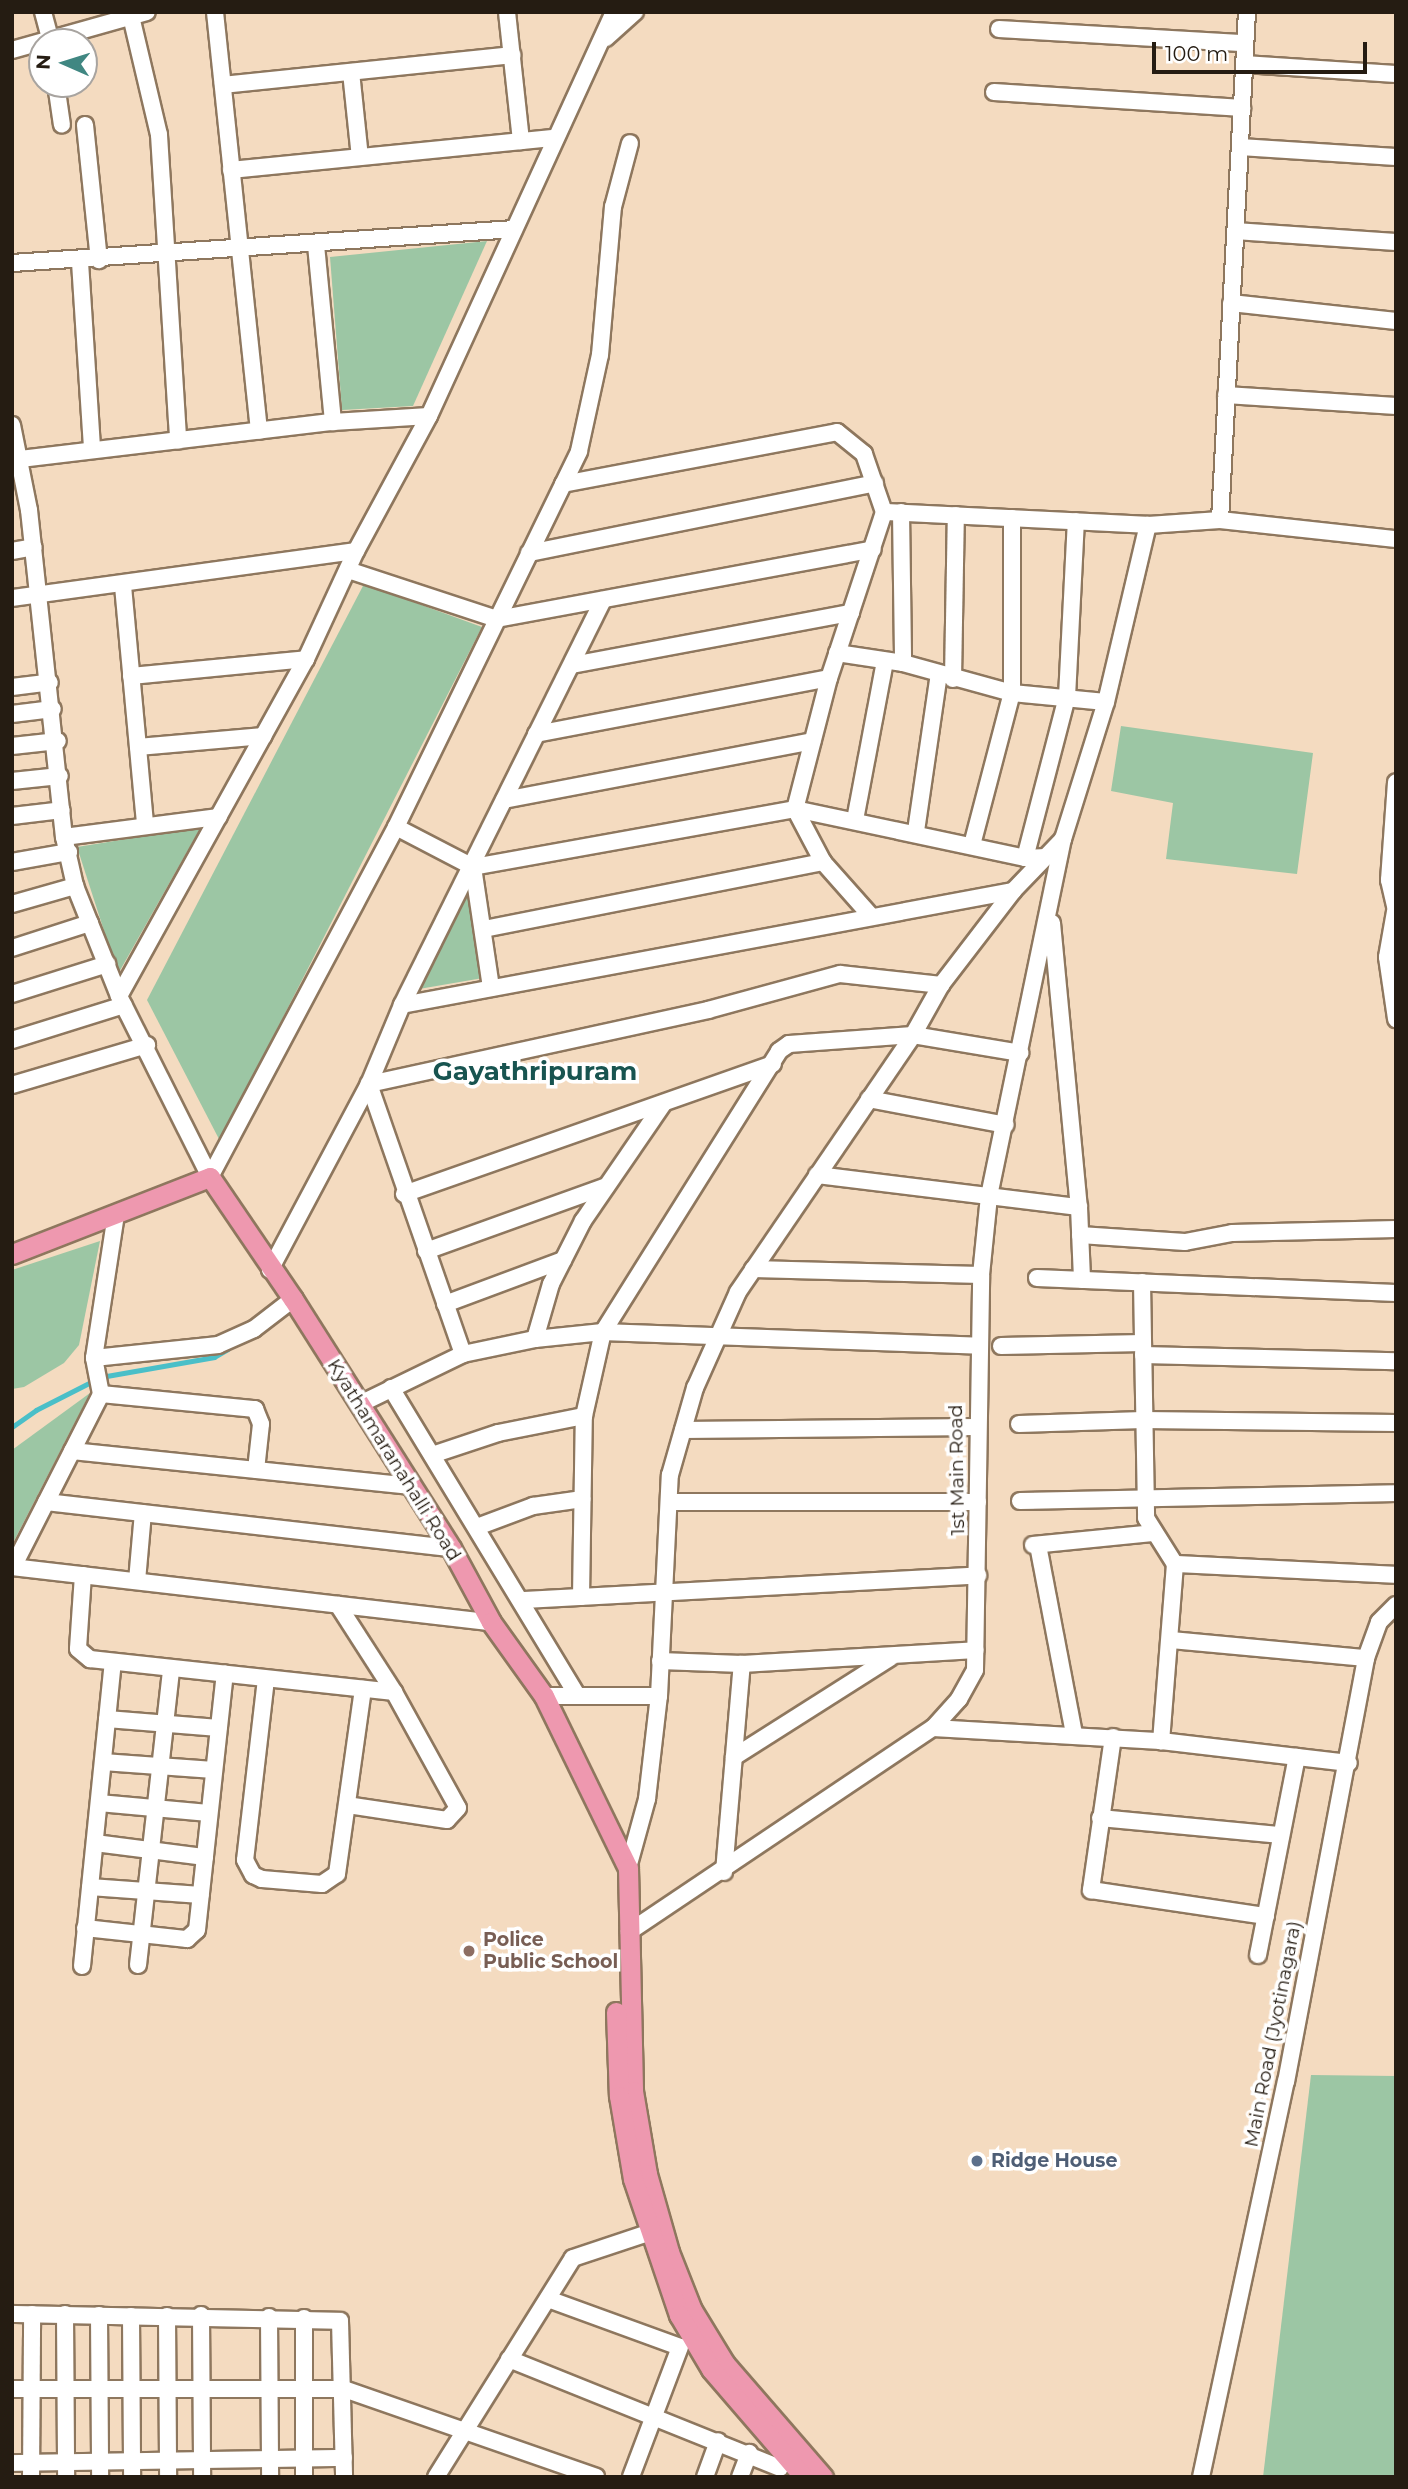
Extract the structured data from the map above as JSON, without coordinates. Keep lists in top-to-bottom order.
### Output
{
  "streets": {
    "main road": ["Kyathamaranahalli Road"],
    "street": ["1st Main Road", "Main Road (Jyotinagara)"]
  },
  "crossings": [
    ["Kyathamaranahalli Road", "1st Main Road"]
  ],
  "districts": ["Gayathripuram"],
  "places": ["Police Public School", "Ridge House"],
  "scale_bar": "100 m",
  "north": "left"
}
